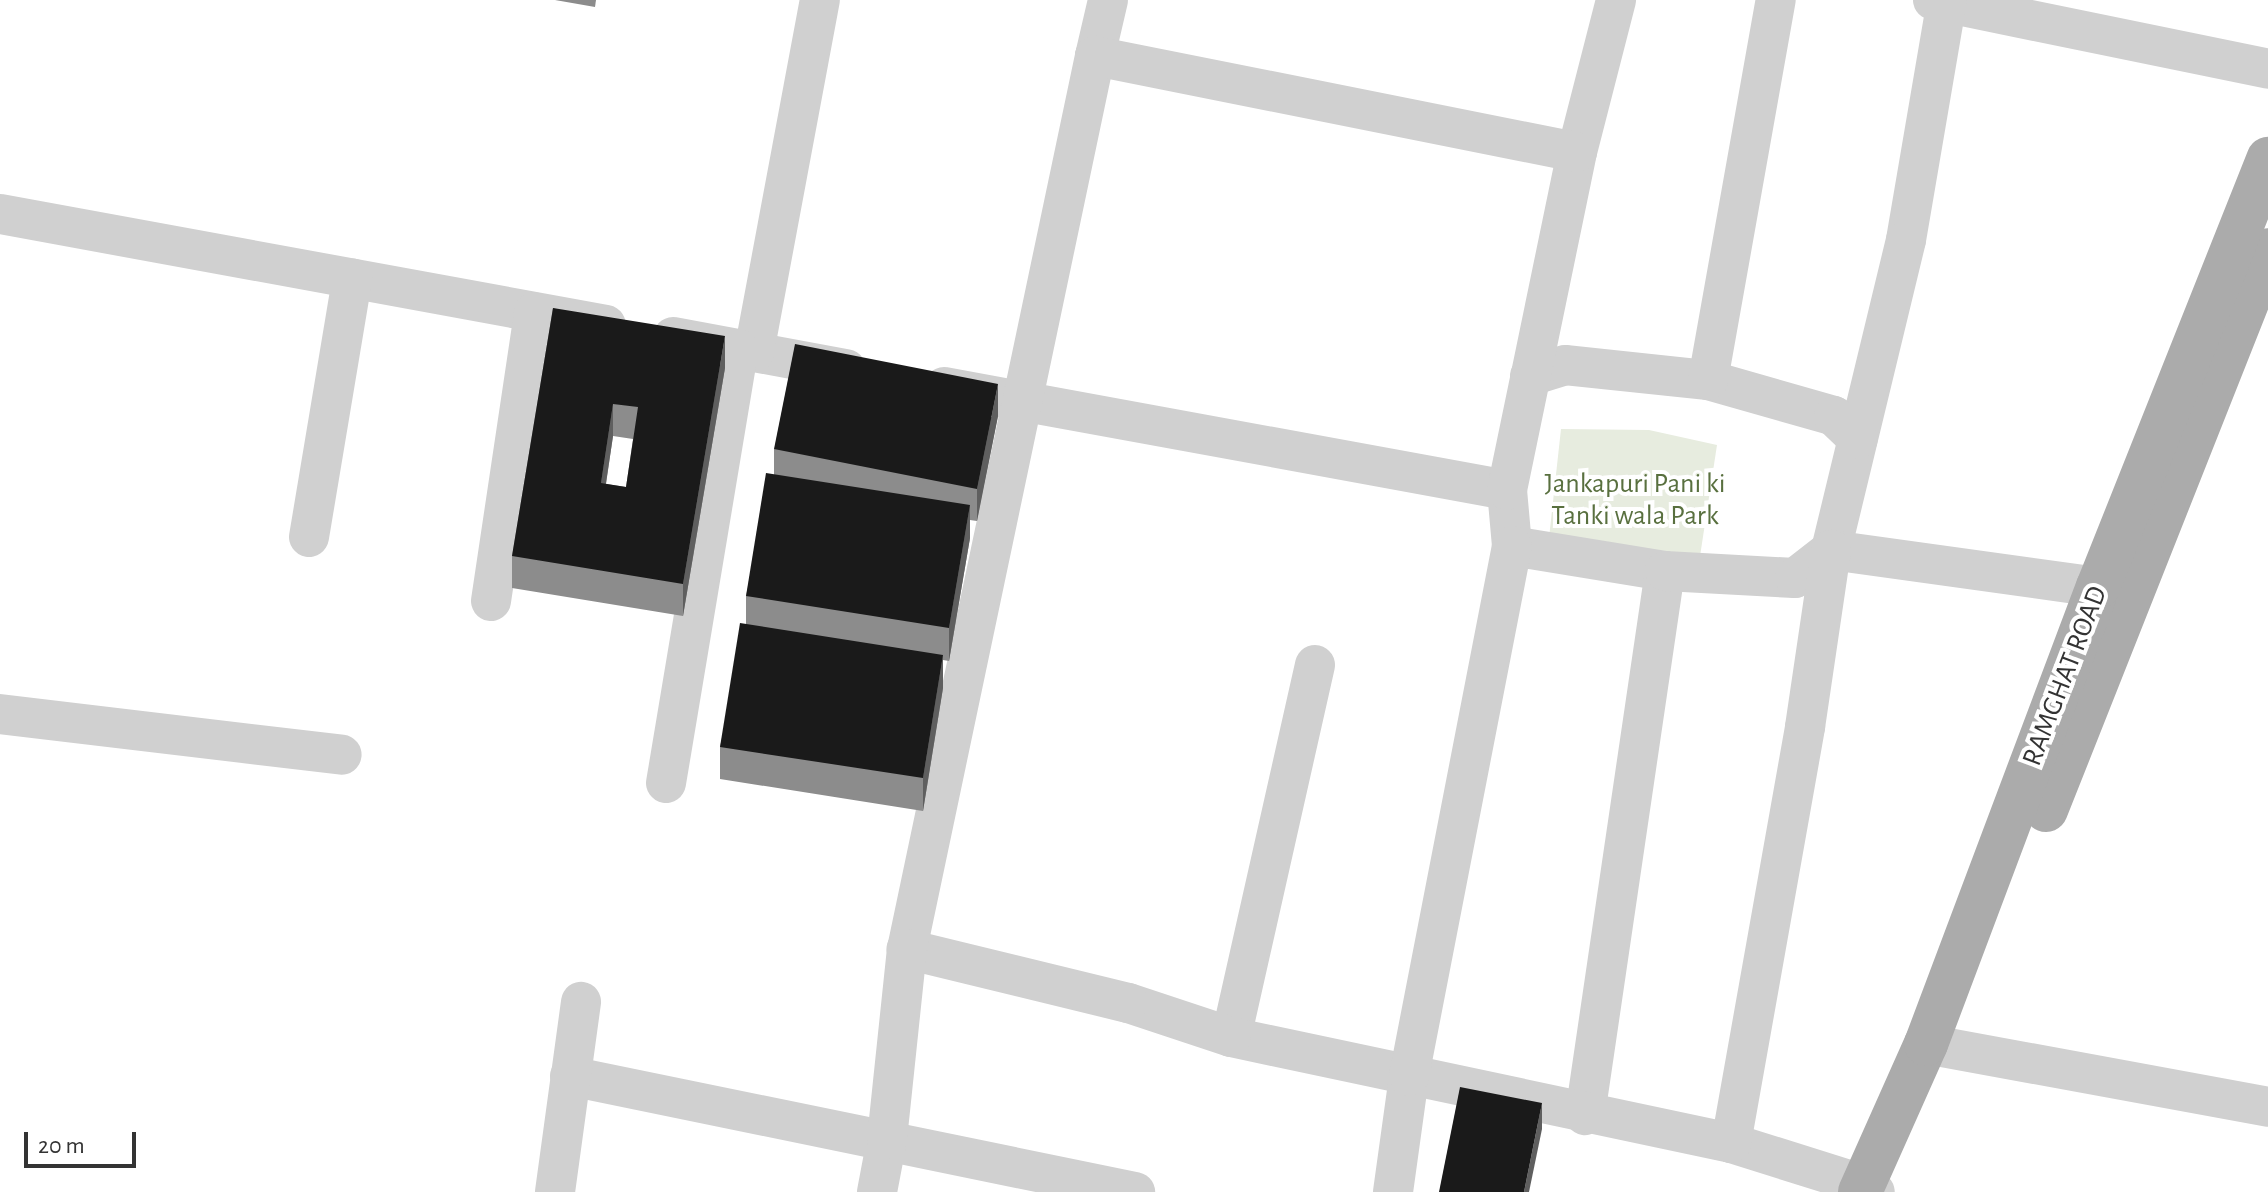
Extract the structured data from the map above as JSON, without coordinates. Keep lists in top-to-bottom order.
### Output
{
  "streets": {
    "main road": ["RAMGHAT ROAD"]
  },
  "parks": ["Jankapuri Pani ki Tanki wala Park"],
  "scale_bar": "20 m"
}
